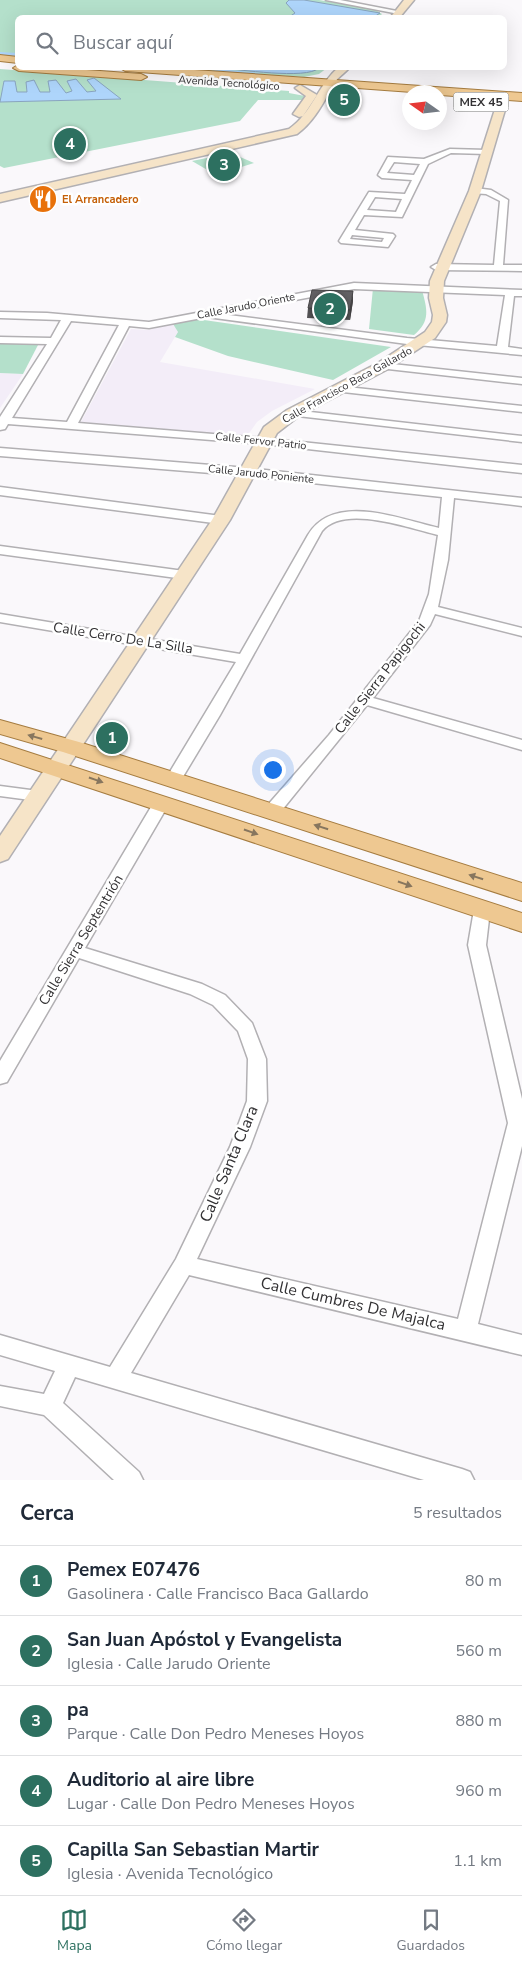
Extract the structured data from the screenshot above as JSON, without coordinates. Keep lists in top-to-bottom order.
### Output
{
  "streets": {
    "main road": ["Avenida Tecnológico", "MEX 45"],
    "street": [
      "Calle Jarudo Oriente",
      "Calle Francisco Baca Gallardo",
      "Calle Fervor Patrio",
      "Calle Jarudo Poniente",
      "Calle Cerro De La Silla",
      "Calle Sierra Papigochi",
      "Calle Sierra Septentrión",
      "Calle Santa Clara",
      "Calle Cumbres De Majalca"
    ]
  },
  "crossings": [
    ["Avenida Tecnológico", "Calle Francisco Baca Gallardo"],
    ["Calle Jarudo Oriente", "Calle Francisco Baca Gallardo"],
    ["Calle Francisco Baca Gallardo", "Calle Fervor Patrio"],
    ["Calle Francisco Baca Gallardo", "Calle Jarudo Poniente"],
    ["Calle Francisco Baca Gallardo", "Calle Cerro De La Silla"],
    ["Calle Jarudo Poniente", "Calle Sierra Papigochi"],
    ["Calle Sierra Septentrión", "Calle Santa Clara"],
    ["Calle Santa Clara", "Calle Cumbres De Majalca"]
  ],
  "places": {
    "restaurant": ["El Arrancadero"]
  },
  "north": "left",
  "page": {
    "search": "Buscar aquí",
    "pins": [
      "5",
      "4",
      "3",
      "2",
      "1"
    ],
    "heading": ["Cerca", "5 resultados"],
    "list": [
      {
        "mark": "1",
        "name": "Pemex E07476",
        "note": "Gasolinera · Calle Francisco Baca Gallardo",
        "value": "80 m"
      },
      {
        "mark": "2",
        "name": "San Juan Apóstol y Evangelista",
        "note": "Iglesia · Calle Jarudo Oriente",
        "value": "560 m"
      },
      {
        "mark": "3",
        "name": "pa",
        "note": "Parque · Calle Don Pedro Meneses Hoyos",
        "value": "880 m"
      },
      {
        "mark": "4",
        "name": "Auditorio al aire libre",
        "note": "Lugar · Calle Don Pedro Meneses Hoyos",
        "value": "960 m"
      },
      {
        "mark": "5",
        "name": "Capilla San Sebastian Martir",
        "note": "Iglesia · Avenida Tecnológico",
        "value": "1.1 km"
      }
    ],
    "nav": ["Mapa", "Cómo llegar", "Guardados"]
  }
}
